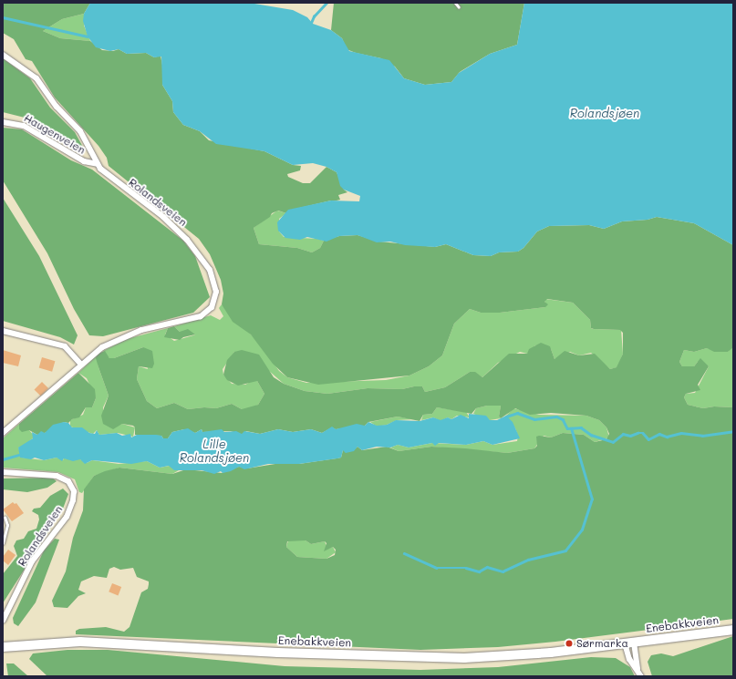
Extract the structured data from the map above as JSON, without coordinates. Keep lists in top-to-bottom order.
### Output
{
  "streets": {
    "main road": ["Enebakkveien"],
    "street": ["Haugenveien", "Rolandsveien"]
  },
  "crossings": [
    ["Haugenveien", "Rolandsveien"]
  ],
  "water": ["Rolandsjøen", "Lille Rolandsjøen"],
  "places": ["Sørmarka"]
}
